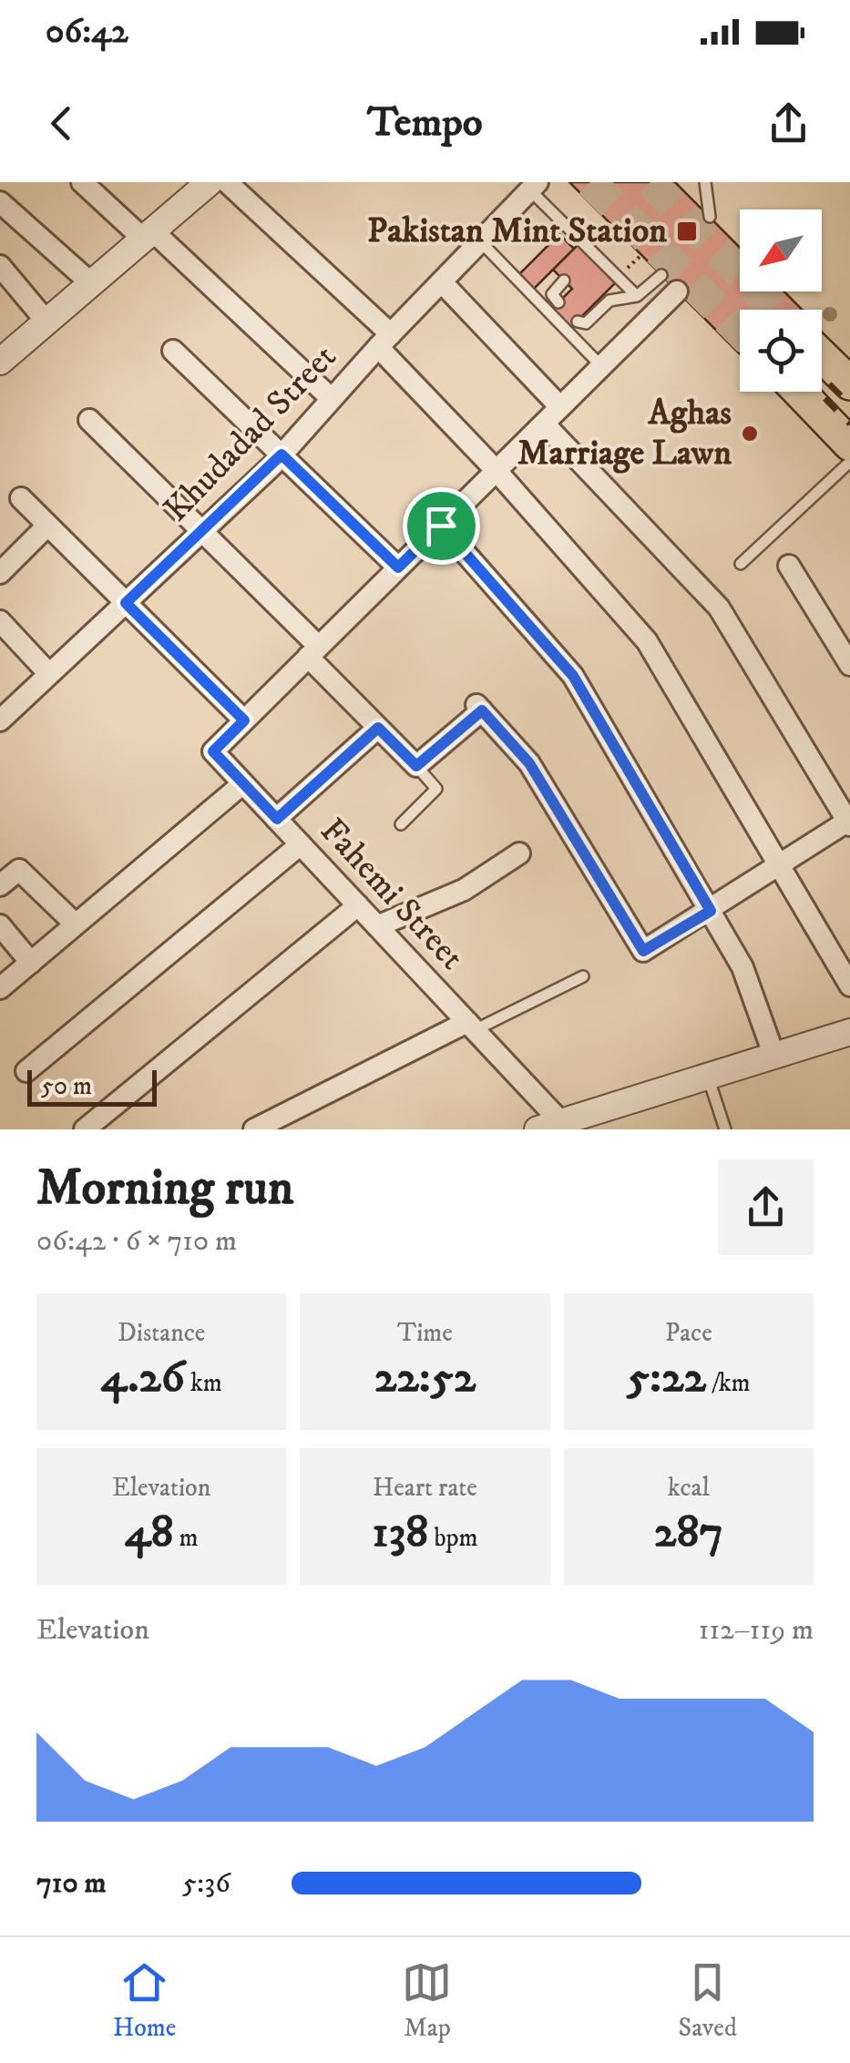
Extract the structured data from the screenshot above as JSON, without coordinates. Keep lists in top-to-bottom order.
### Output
{
  "streets": {
    "street": ["Khudadad Street", "Fahemi Street"]
  },
  "places": {
    "transit": ["Pakistan Mint Station"],
    "other": ["Aghas Marriage Lawn"]
  },
  "scale_bar": "50 m",
  "north": "bottom left",
  "page": {
    "status": "06:42",
    "header": "Tempo",
    "scale": "50 m",
    "heading": ["Morning run", "06:42 · 6 × 710 m"],
    "stats": [
      ["Distance", "4.26 km"],
      ["Time", "22:52"],
      ["Pace", "5:22 /km"],
      ["Elevation", "48 m"],
      ["Heart rate", "138 bpm"],
      ["kcal", "287"]
    ],
    "chart": ["Elevation", "112–119 m"],
    "list": [
      {
        "name": "710 m",
        "note": "5:36"
      }
    ],
    "tabs": ["Home", "Map", "Saved"]
  }
}
